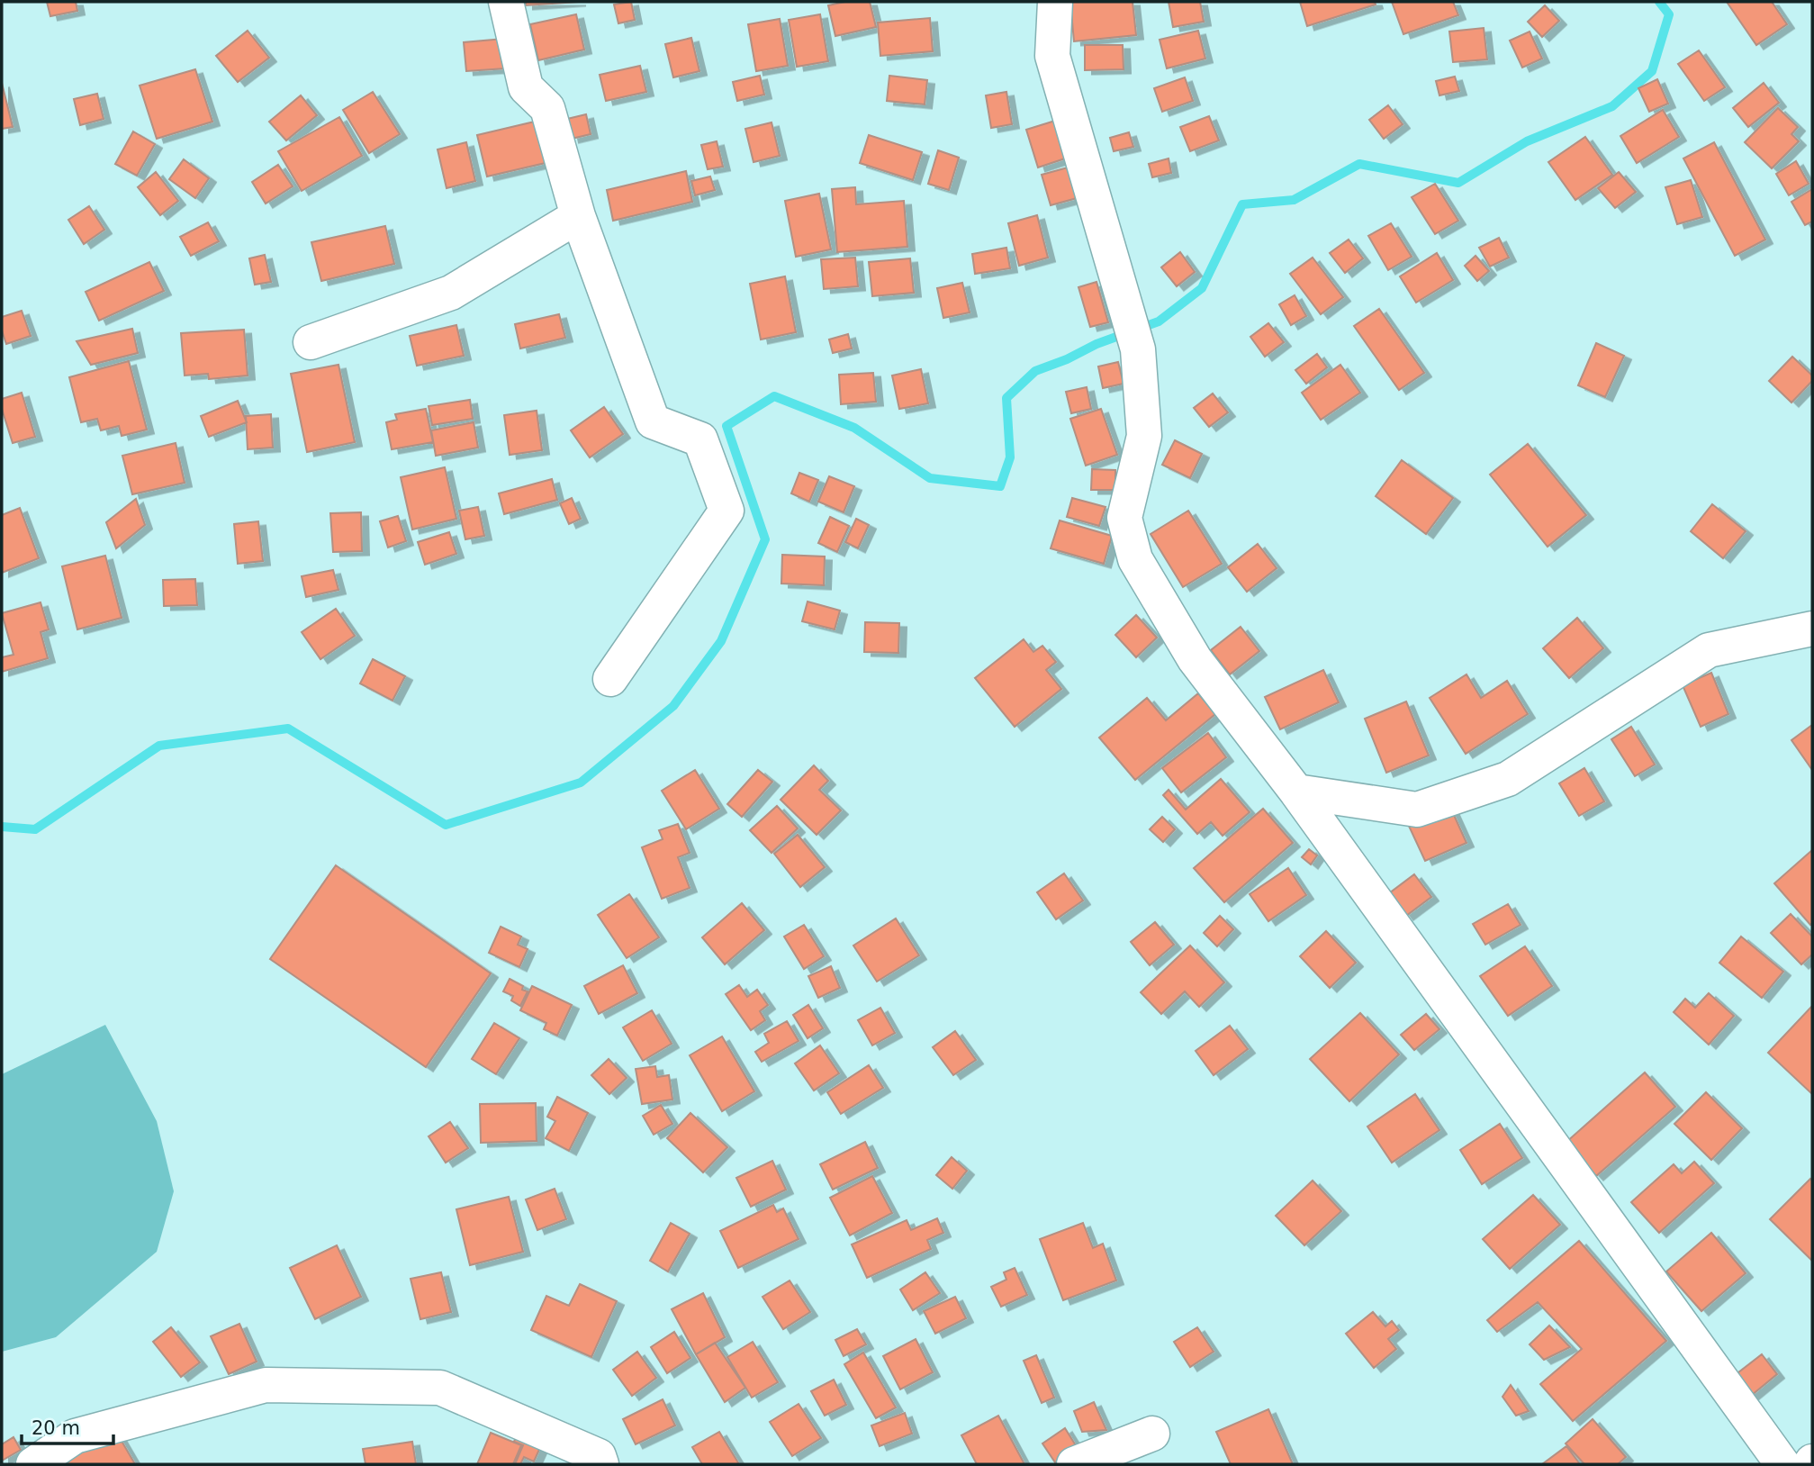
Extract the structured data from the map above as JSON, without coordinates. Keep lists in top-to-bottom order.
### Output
{
  "scale_bar": "20 m"
}
